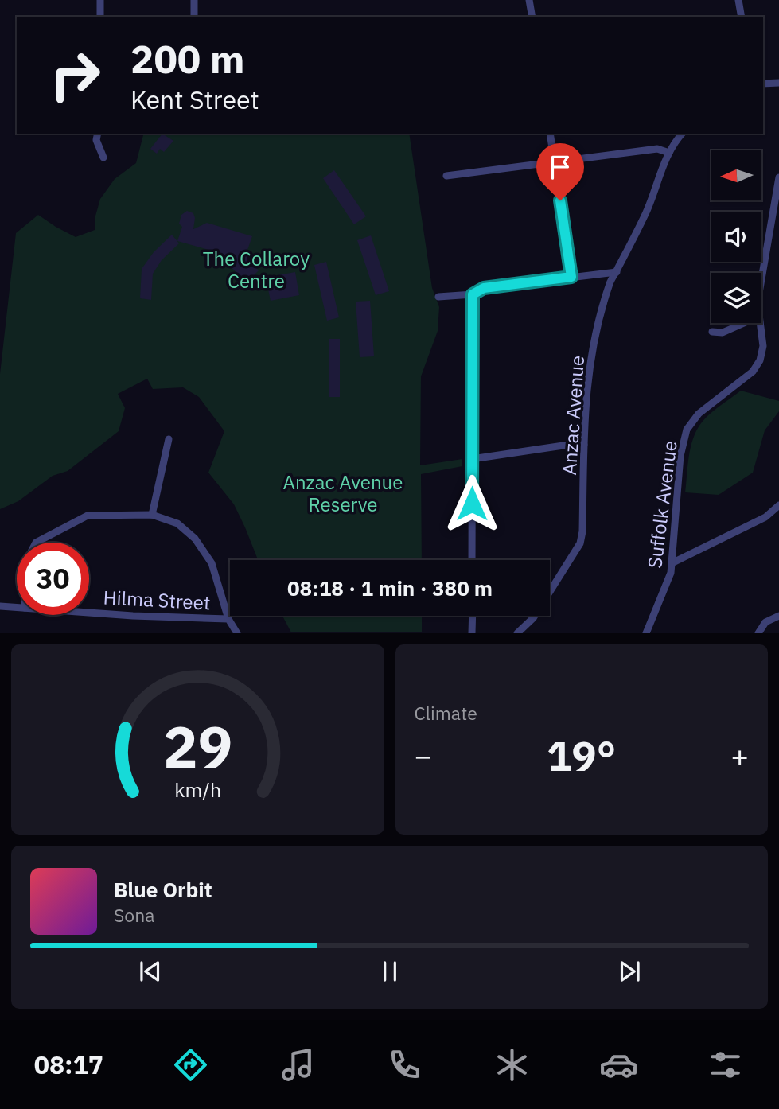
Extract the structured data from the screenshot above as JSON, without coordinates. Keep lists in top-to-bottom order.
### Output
{
  "streets": {
    "street": ["Anzac Avenue", "Suffolk Avenue", "Hilma Street"]
  },
  "parks": ["The Collaroy Centre", "Anzac Avenue Reserve"],
  "north": "left",
  "page": {
    "turn": ["200 m", "Kent Street"],
    "limit": "30",
    "trip": "08:18 · 1 min · 380 m",
    "tile": "Climate",
    "heat": ["−", "19°", "+"],
    "song": ["Blue Orbit", "Sona"],
    "tabs": "08:17",
    "gauge": ["29", "km/h"]
  }
}
